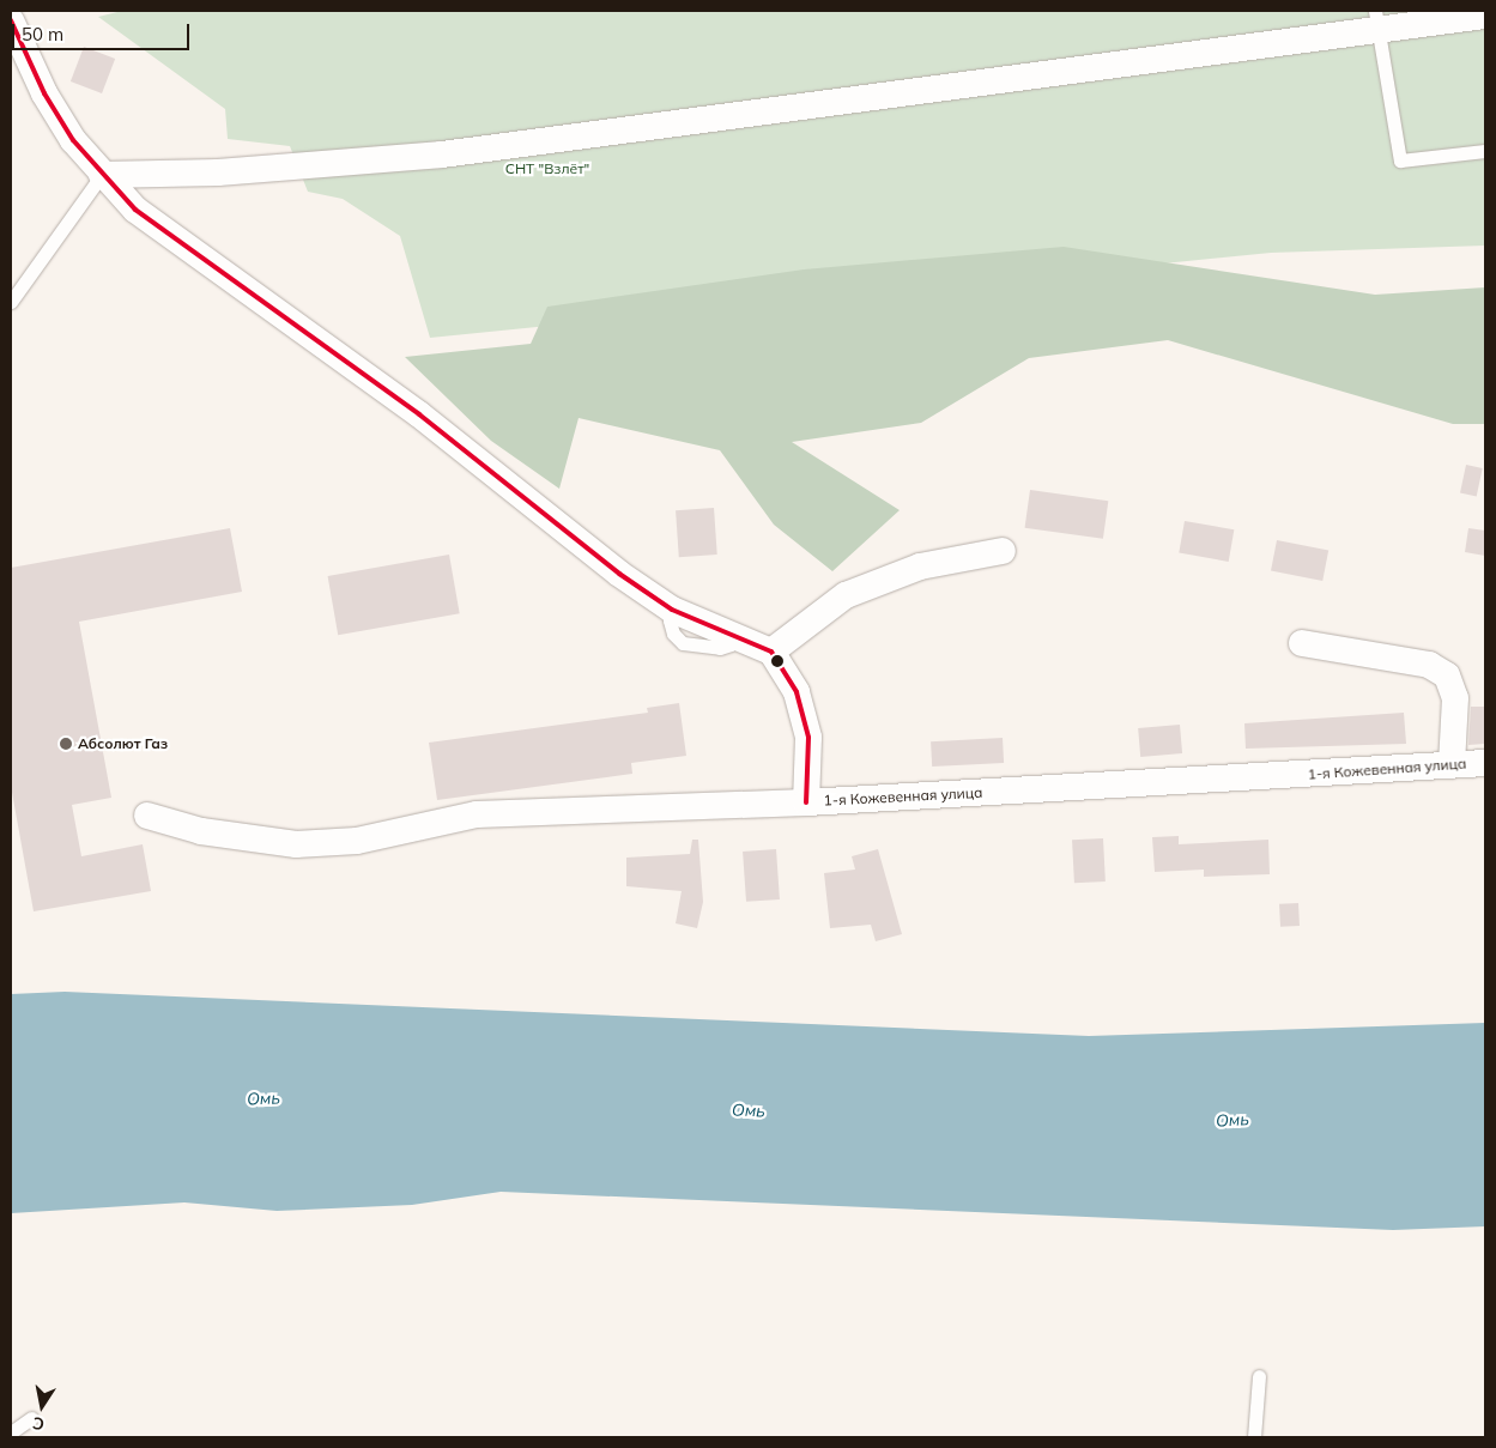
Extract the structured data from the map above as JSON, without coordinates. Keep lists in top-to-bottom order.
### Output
{
  "streets": {
    "street": ["1-я Кожевенная улица"]
  },
  "water": ["Омь"],
  "parks": ["СНТ \"Взлёт\""],
  "places": ["Абсолют Газ"],
  "scale_bar": "50 m",
  "north": "bottom"
}
